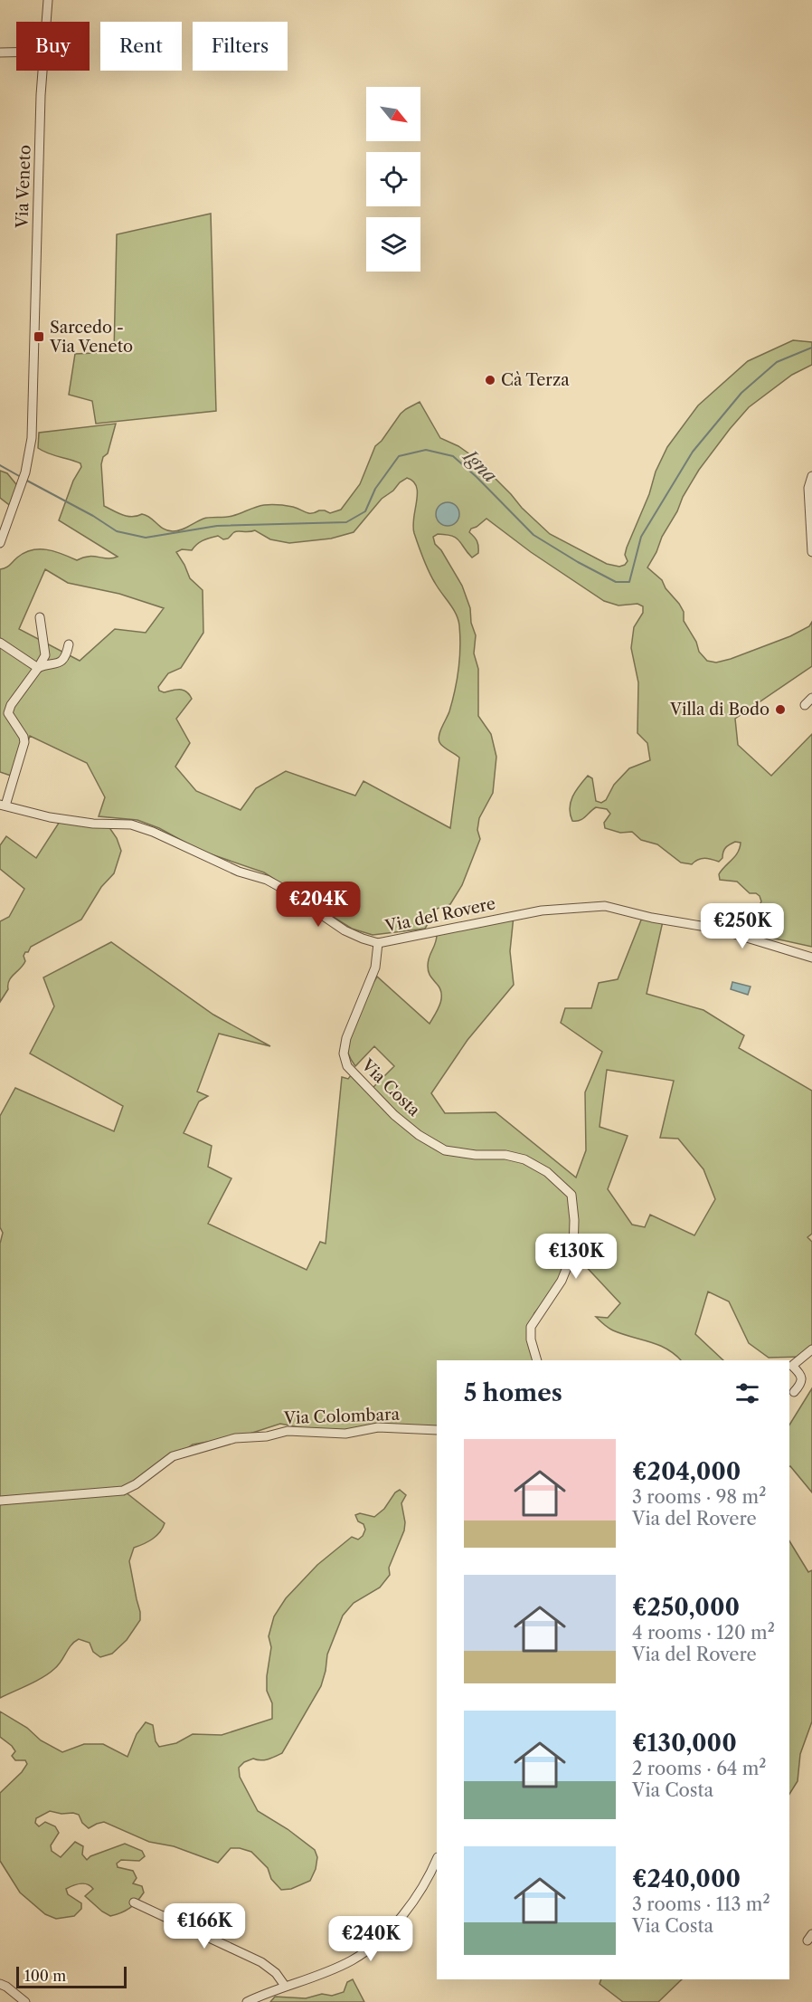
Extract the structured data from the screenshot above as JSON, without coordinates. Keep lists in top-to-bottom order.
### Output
{
  "streets": {
    "street": [
      "Via Veneto",
      "Via del Rovere",
      "Via Costa",
      "Via Colombara"
    ]
  },
  "crossings": [
    ["Via del Rovere", "Via Costa"]
  ],
  "water": ["Igna"],
  "places": {
    "transit": ["Sarcedo - Via Veneto"],
    "other": ["Cà Terza", "Villa di Bodo"]
  },
  "scale_bar": "100 m",
  "north": "bottom right",
  "page": {
    "chip": ["Buy", "Rent", "Filters"],
    "price": [
      "€204K",
      "€250K",
      "€130K",
      "€166K",
      "€240K"
    ],
    "heading": "5 homes",
    "list": [
      {
        "name": "€204,000",
        "note": "3 rooms · 98 m² · Via del Rovere"
      },
      {
        "name": "€250,000",
        "note": "4 rooms · 120 m² · Via del Rovere"
      },
      {
        "name": "€130,000",
        "note": "2 rooms · 64 m² · Via Costa"
      },
      {
        "name": "€240,000",
        "note": "3 rooms · 113 m² · Via Costa"
      }
    ],
    "scale": "100 m"
  }
}
